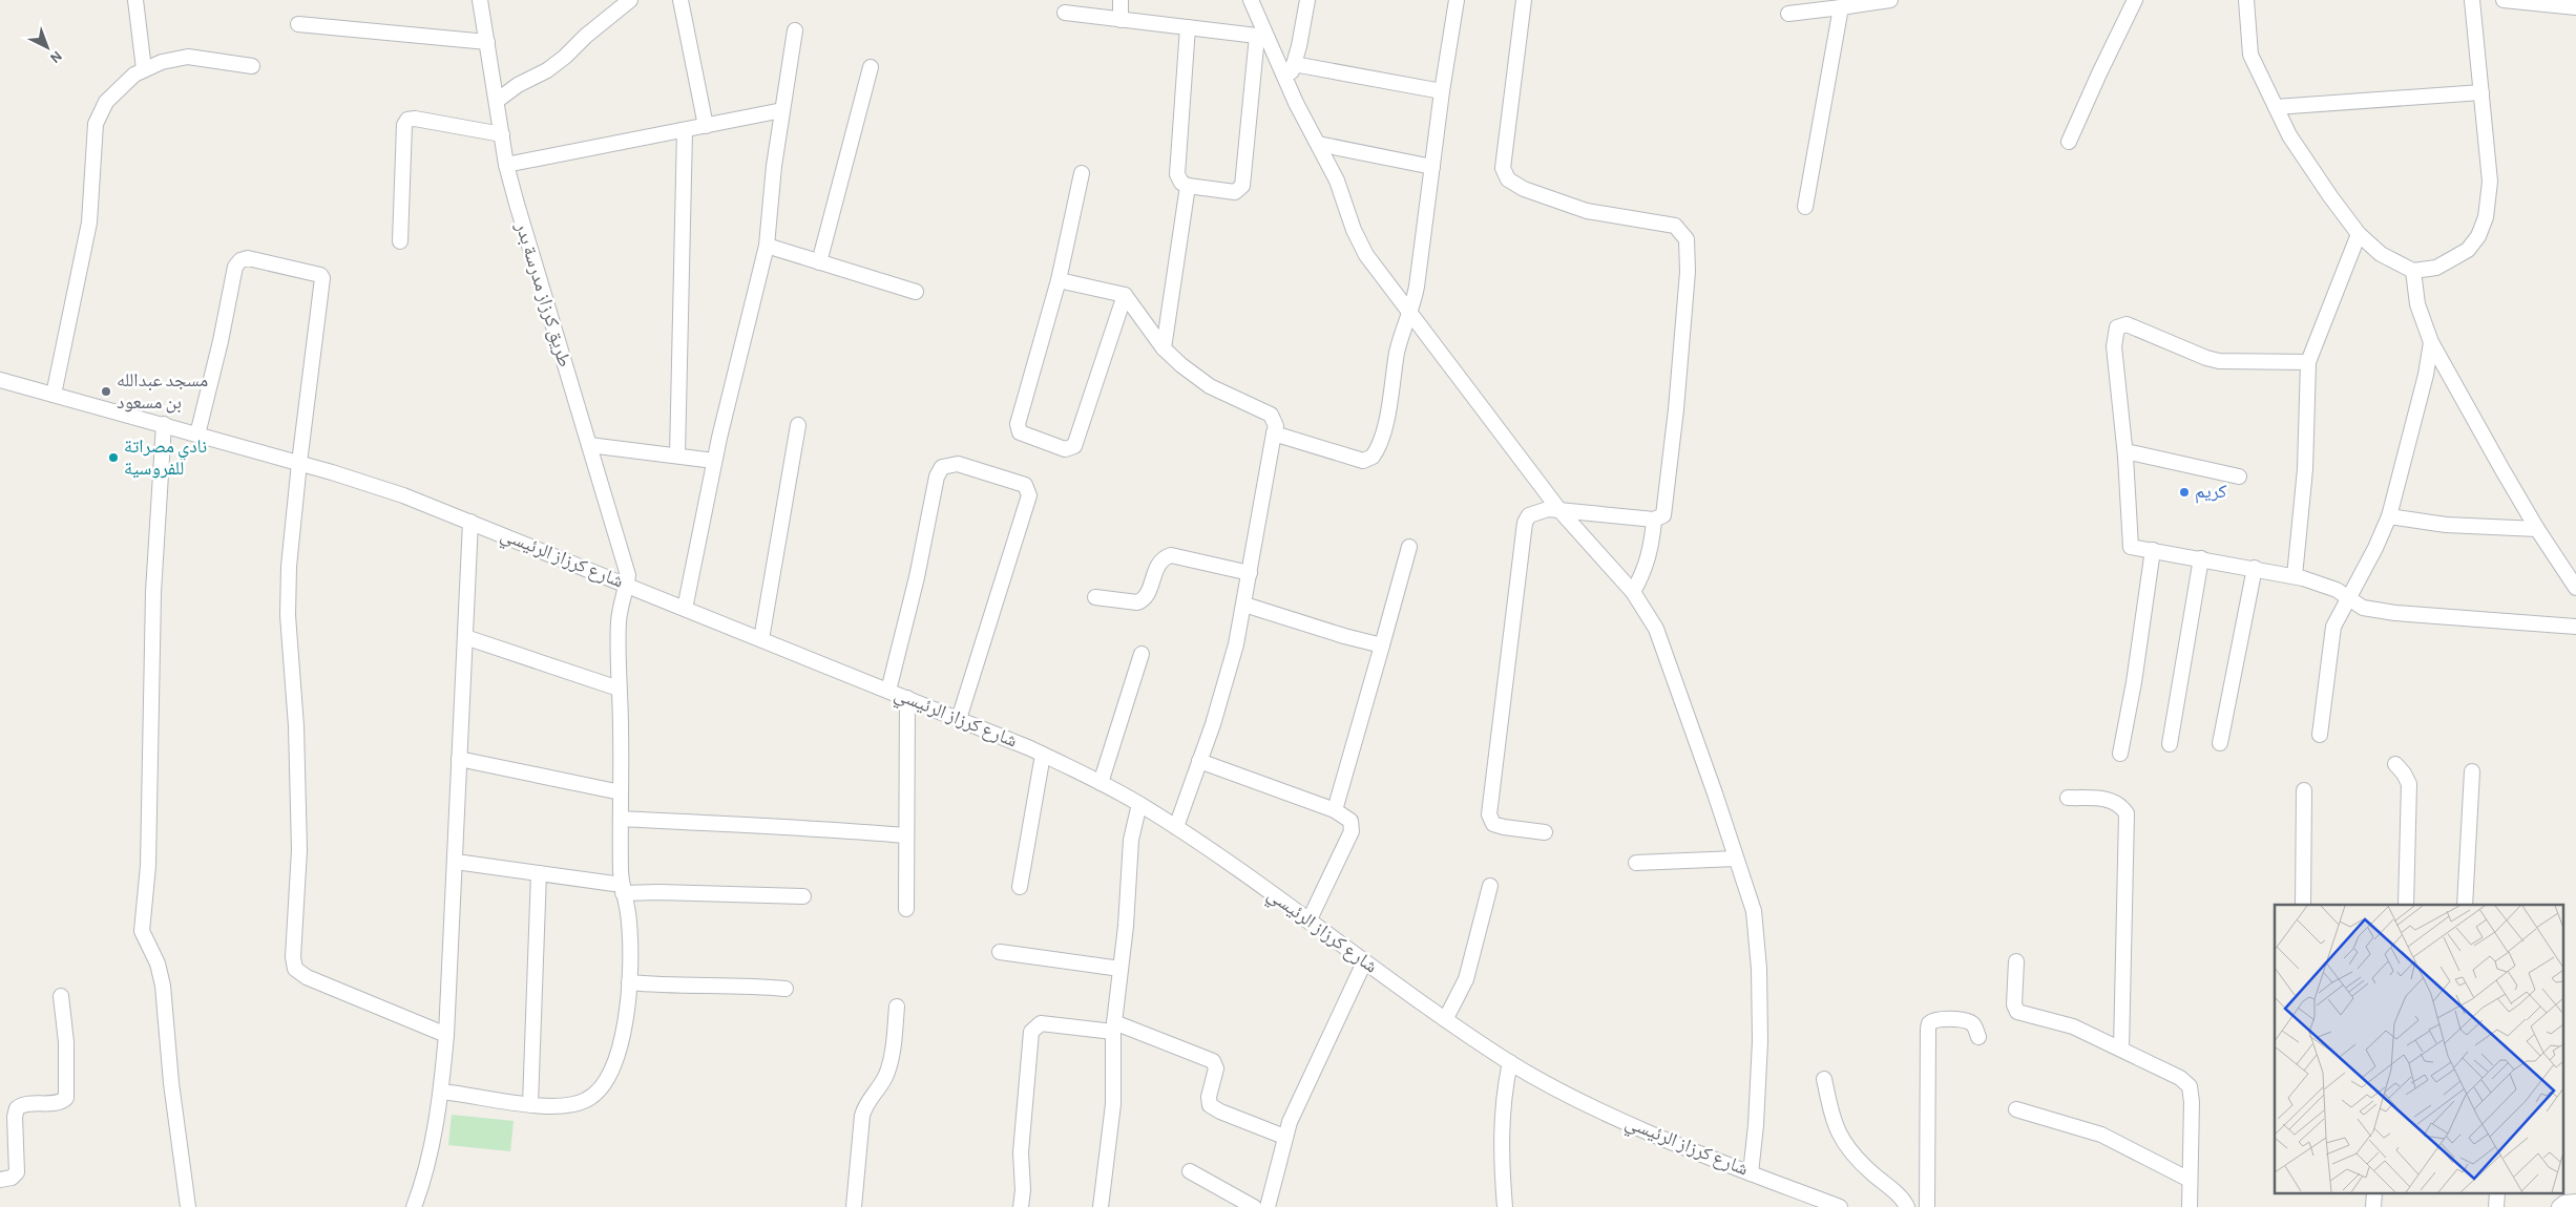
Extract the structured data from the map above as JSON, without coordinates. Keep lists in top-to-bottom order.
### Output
{
  "streets": {
    "street": ["طريق كرزاز مدرسة بدر", "شارع كرزاز الرئيسي"]
  },
  "crossings": [
    ["طريق كرزاز مدرسة بدر", "شارع كرزاز الرئيسي"]
  ],
  "places": ["مسجد عبدالله بن مسعود", "نادي مصراتة للفروسية", "كريم"],
  "north": "bottom right"
}
